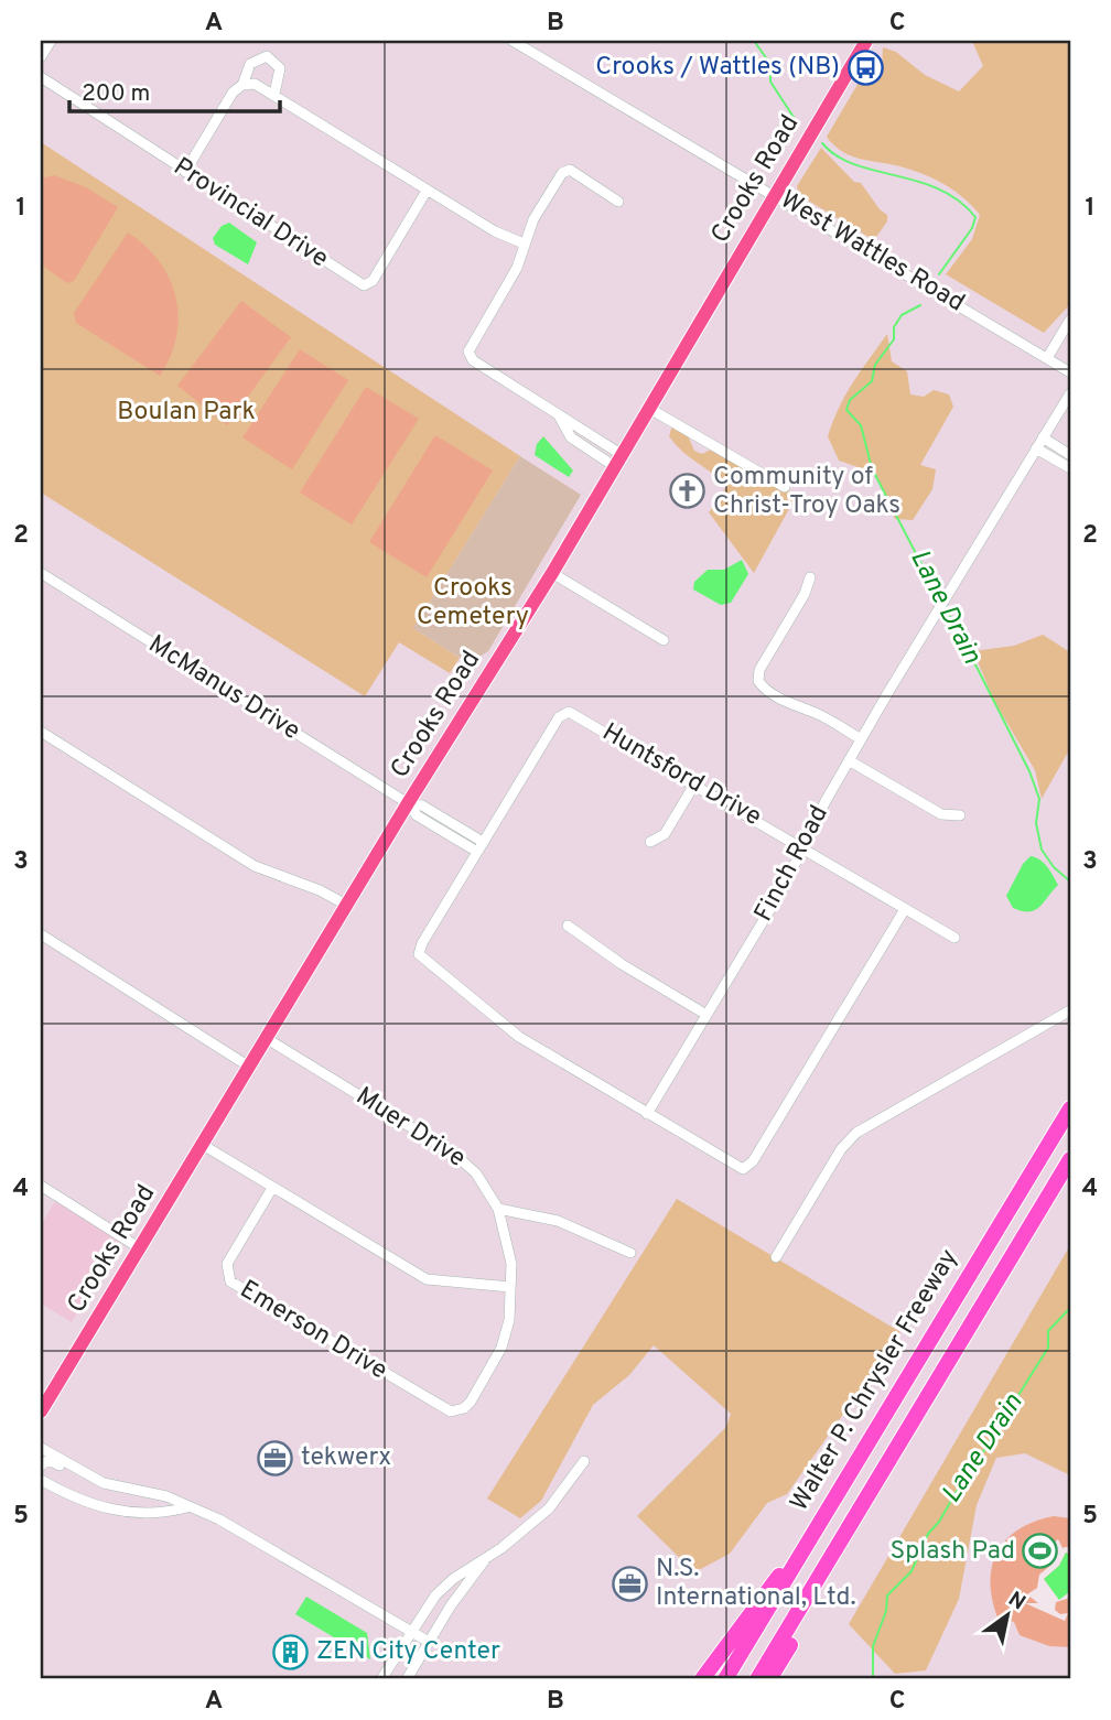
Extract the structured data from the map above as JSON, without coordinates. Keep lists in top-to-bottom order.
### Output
{
  "streets": {
    "highway": ["Walter P. Chrysler Freeway"],
    "main road": ["Crooks Road"],
    "street": [
      "Provincial Drive",
      "West Wattles Road",
      "McManus Drive",
      "Huntsford Drive",
      "Finch Road",
      "Muer Drive",
      "Emerson Drive"
    ]
  },
  "crossings": [
    ["Crooks Road", "West Wattles Road"],
    ["Crooks Road", "McManus Drive"],
    ["Crooks Road", "Muer Drive"],
    ["McManus Drive", "Huntsford Drive"],
    ["Huntsford Drive", "Finch Road"],
    ["Muer Drive", "Emerson Drive"]
  ],
  "water": ["Lane Drain"],
  "parks": ["Boulan Park", "Crooks Cemetery"],
  "places": {
    "bus stop": ["Crooks / Wattles (NB)"],
    "church": ["Community of Christ-Troy Oaks"],
    "office": ["tekwerx", "N.S. International, Ltd."],
    "sports": ["Splash Pad"],
    "building": ["ZEN City Center"]
  },
  "scale_bar": "200 m",
  "north": "top right",
  "grid": {
    "columns": ["A", "B", "C"],
    "rows": [
      "1",
      "2",
      "3",
      "4",
      "5"
    ]
  }
}
